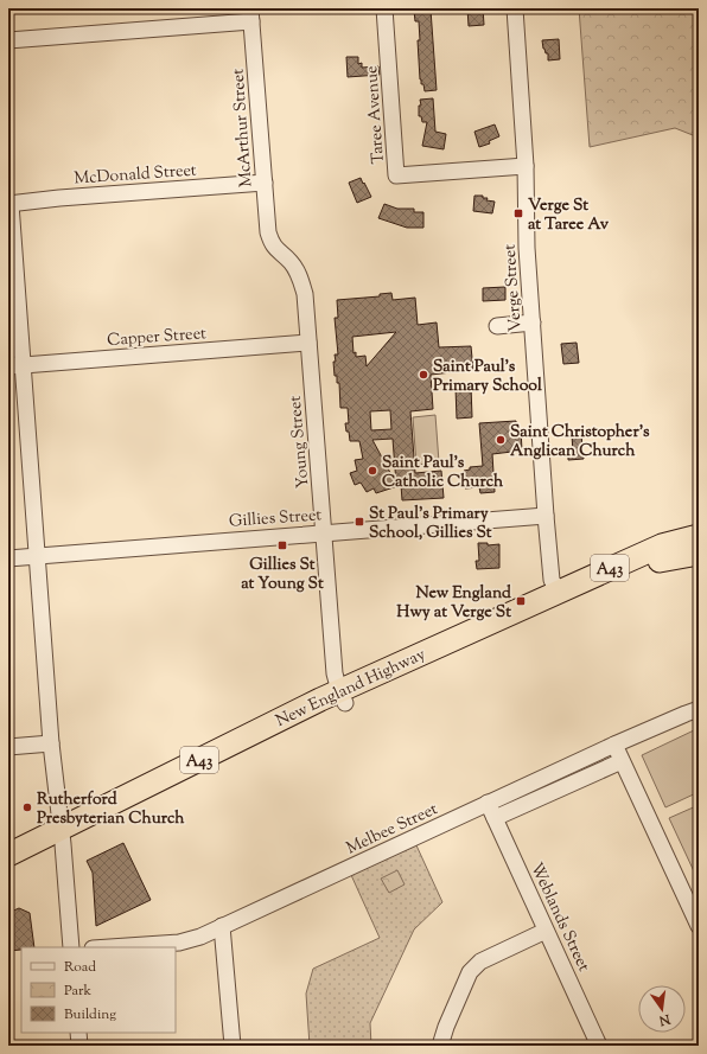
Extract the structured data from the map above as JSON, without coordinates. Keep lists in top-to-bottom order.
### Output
{
  "streets": {
    "highway": ["A43", "New England Highway"],
    "street": [
      "Taree Avenue",
      "McArthur Street",
      "McDonald Street",
      "Verge Street",
      "Capper Street",
      "Young Street",
      "Gillies Street",
      "Melbee Street",
      "Weblands Street"
    ]
  },
  "crossings": [
    ["Taree Avenue", "Verge Street"],
    ["McArthur Street", "McDonald Street"],
    ["McArthur Street", "Young Street"],
    ["Verge Street", "Gillies Street"],
    ["Verge Street", "New England Highway"],
    ["Capper Street", "Young Street"],
    ["Young Street", "Gillies Street"],
    ["Young Street", "New England Highway"],
    ["Melbee Street", "Weblands Street"]
  ],
  "places": {
    "transit": [
      "Verge St at Taree Av",
      "St Paul's Primary School, Gillies St",
      "Gillies St at Young St",
      "New England Hwy at Verge St"
    ],
    "other": [
      "Saint Paul's Primary School",
      "Saint Christopher's Anglican Church",
      "Saint Paul's Catholic Church",
      "Rutherford Presbyterian Church"
    ]
  },
  "legend": ["Road", "Park", "Building"],
  "north": "bottom"
}
